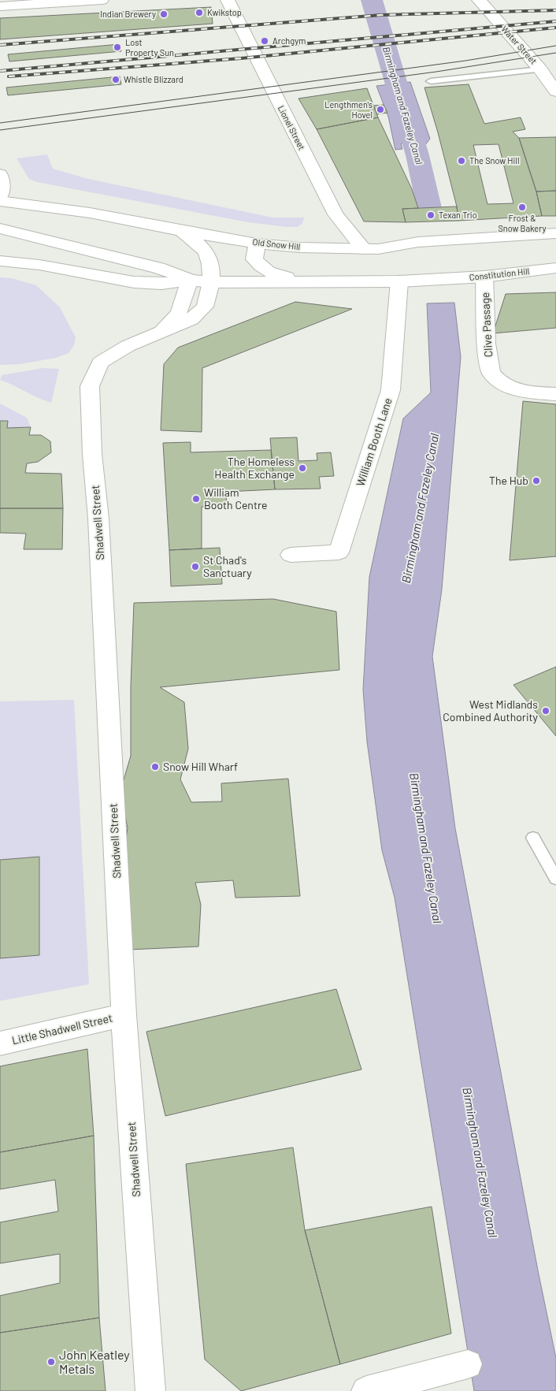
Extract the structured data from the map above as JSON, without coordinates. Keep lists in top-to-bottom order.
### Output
{
  "streets": {
    "main road": [
      "Water Street",
      "Lionel Street",
      "Old Snow Hill",
      "Constitution Hill",
      "Clive Passage",
      "William Booth Lane",
      "Shadwell Street",
      "Little Shadwell Street"
    ]
  },
  "crossings": [
    ["Lionel Street", "Old Snow Hill"],
    ["Old Snow Hill", "Shadwell Street"],
    ["Constitution Hill", "Clive Passage"],
    ["Constitution Hill", "William Booth Lane"],
    ["Shadwell Street", "Little Shadwell Street"]
  ],
  "water": ["Birmingham and Fazeley Canal"],
  "places": [
    "Kwikstop",
    "Indian Brewery",
    "Archgym",
    "Lost Property Sun",
    "Whistle Blizzard",
    "Lengthmen's Hovel",
    "The Snow Hill",
    "Frost & Snow Bakery",
    "Texan Trio",
    "The Homeless Health Exchange",
    "The Hub",
    "William Booth Centre",
    "St Chad's Sanctuary",
    "West Midlands Combined Authority",
    "Snow Hill Wharf",
    "John Keatley Metals"
  ]
}
